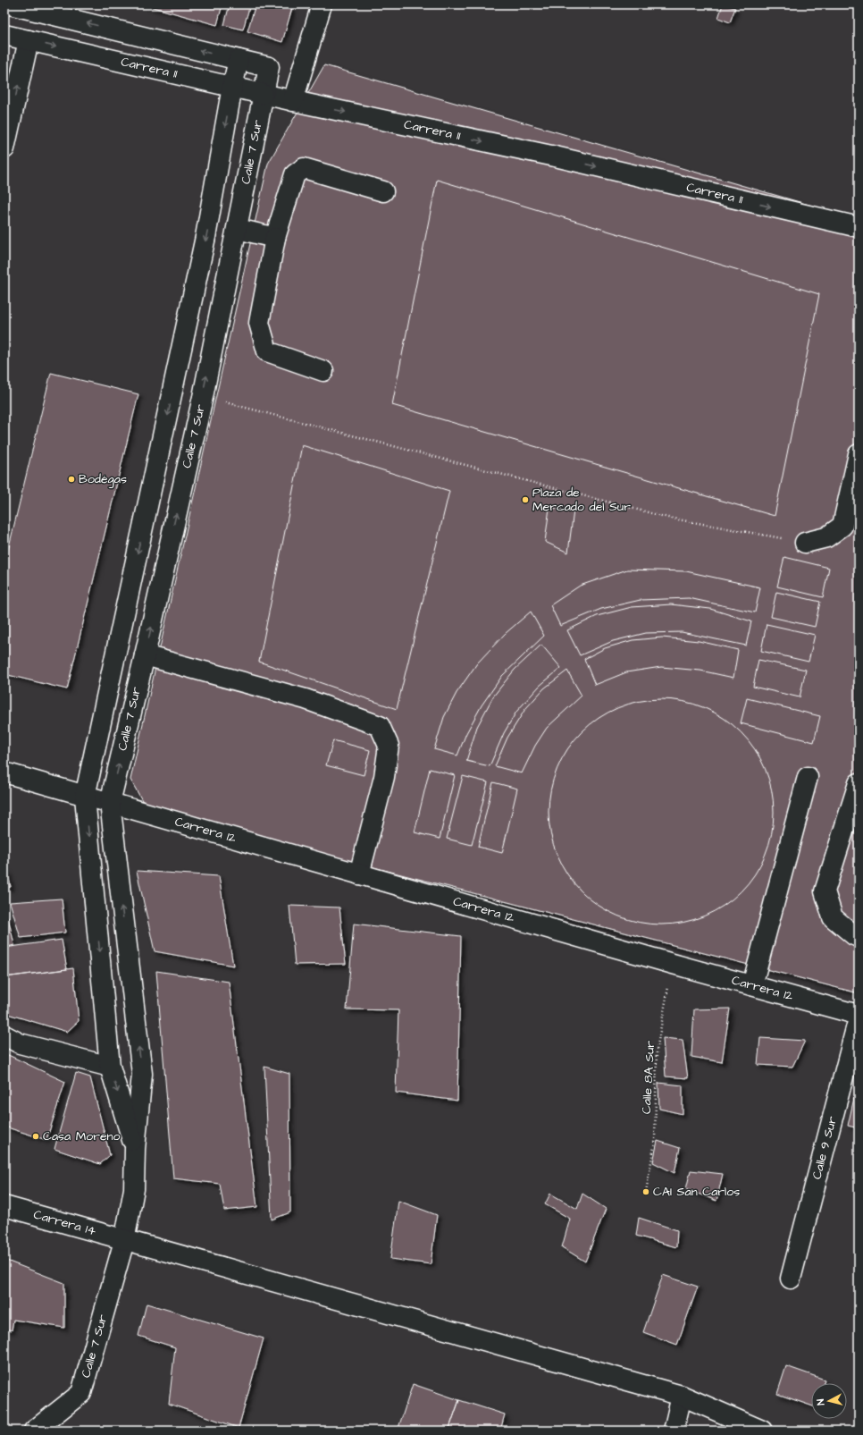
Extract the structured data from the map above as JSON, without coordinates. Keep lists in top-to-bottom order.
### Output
{
  "streets": {
    "main road": [
      "Carrera 11",
      "Calle 7 Sur",
      "Carrera 12",
      "Calle 9 Sur",
      "Carrera 14"
    ],
    "path": ["Calle 8A Sur"]
  },
  "crossings": [
    ["Carrera 11", "Calle 7 Sur"],
    ["Calle 7 Sur", "Carrera 12"],
    ["Calle 7 Sur", "Carrera 14"],
    ["Carrera 12", "Calle 8A Sur"]
  ],
  "one_way": ["Carrera 11"],
  "places": [
    "Bodégas",
    "Plaza de Mercado del Sur",
    "Casa Moreno",
    "CAI San Carlos"
  ],
  "north": "left"
}
